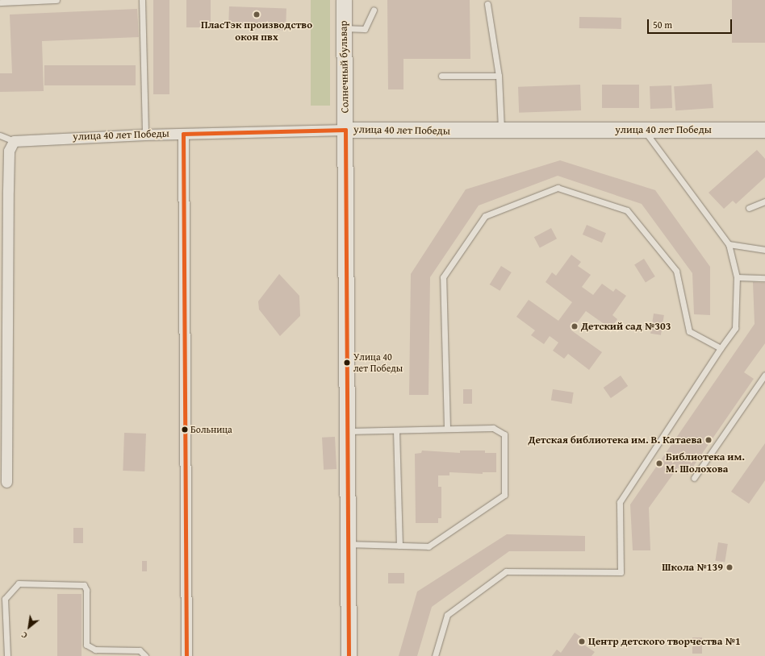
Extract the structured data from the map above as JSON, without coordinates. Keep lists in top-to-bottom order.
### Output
{
  "streets": {
    "main road": ["Солнечный бульвар", "улица 40 лет Победы"]
  },
  "crossings": [
    ["Солнечный бульвар", "улица 40 лет Победы"]
  ],
  "places": [
    "ПласТэк производство окон пвх",
    "Детский сад №303",
    "Улица 40 лет Победы",
    "Больница",
    "Детская библиотека им. В. Катаева",
    "Библиотека им. М. Шолохова",
    "Школа №139",
    "Центр детского творчества №1"
  ],
  "scale_bar": "50 m",
  "north": "bottom left"
}
